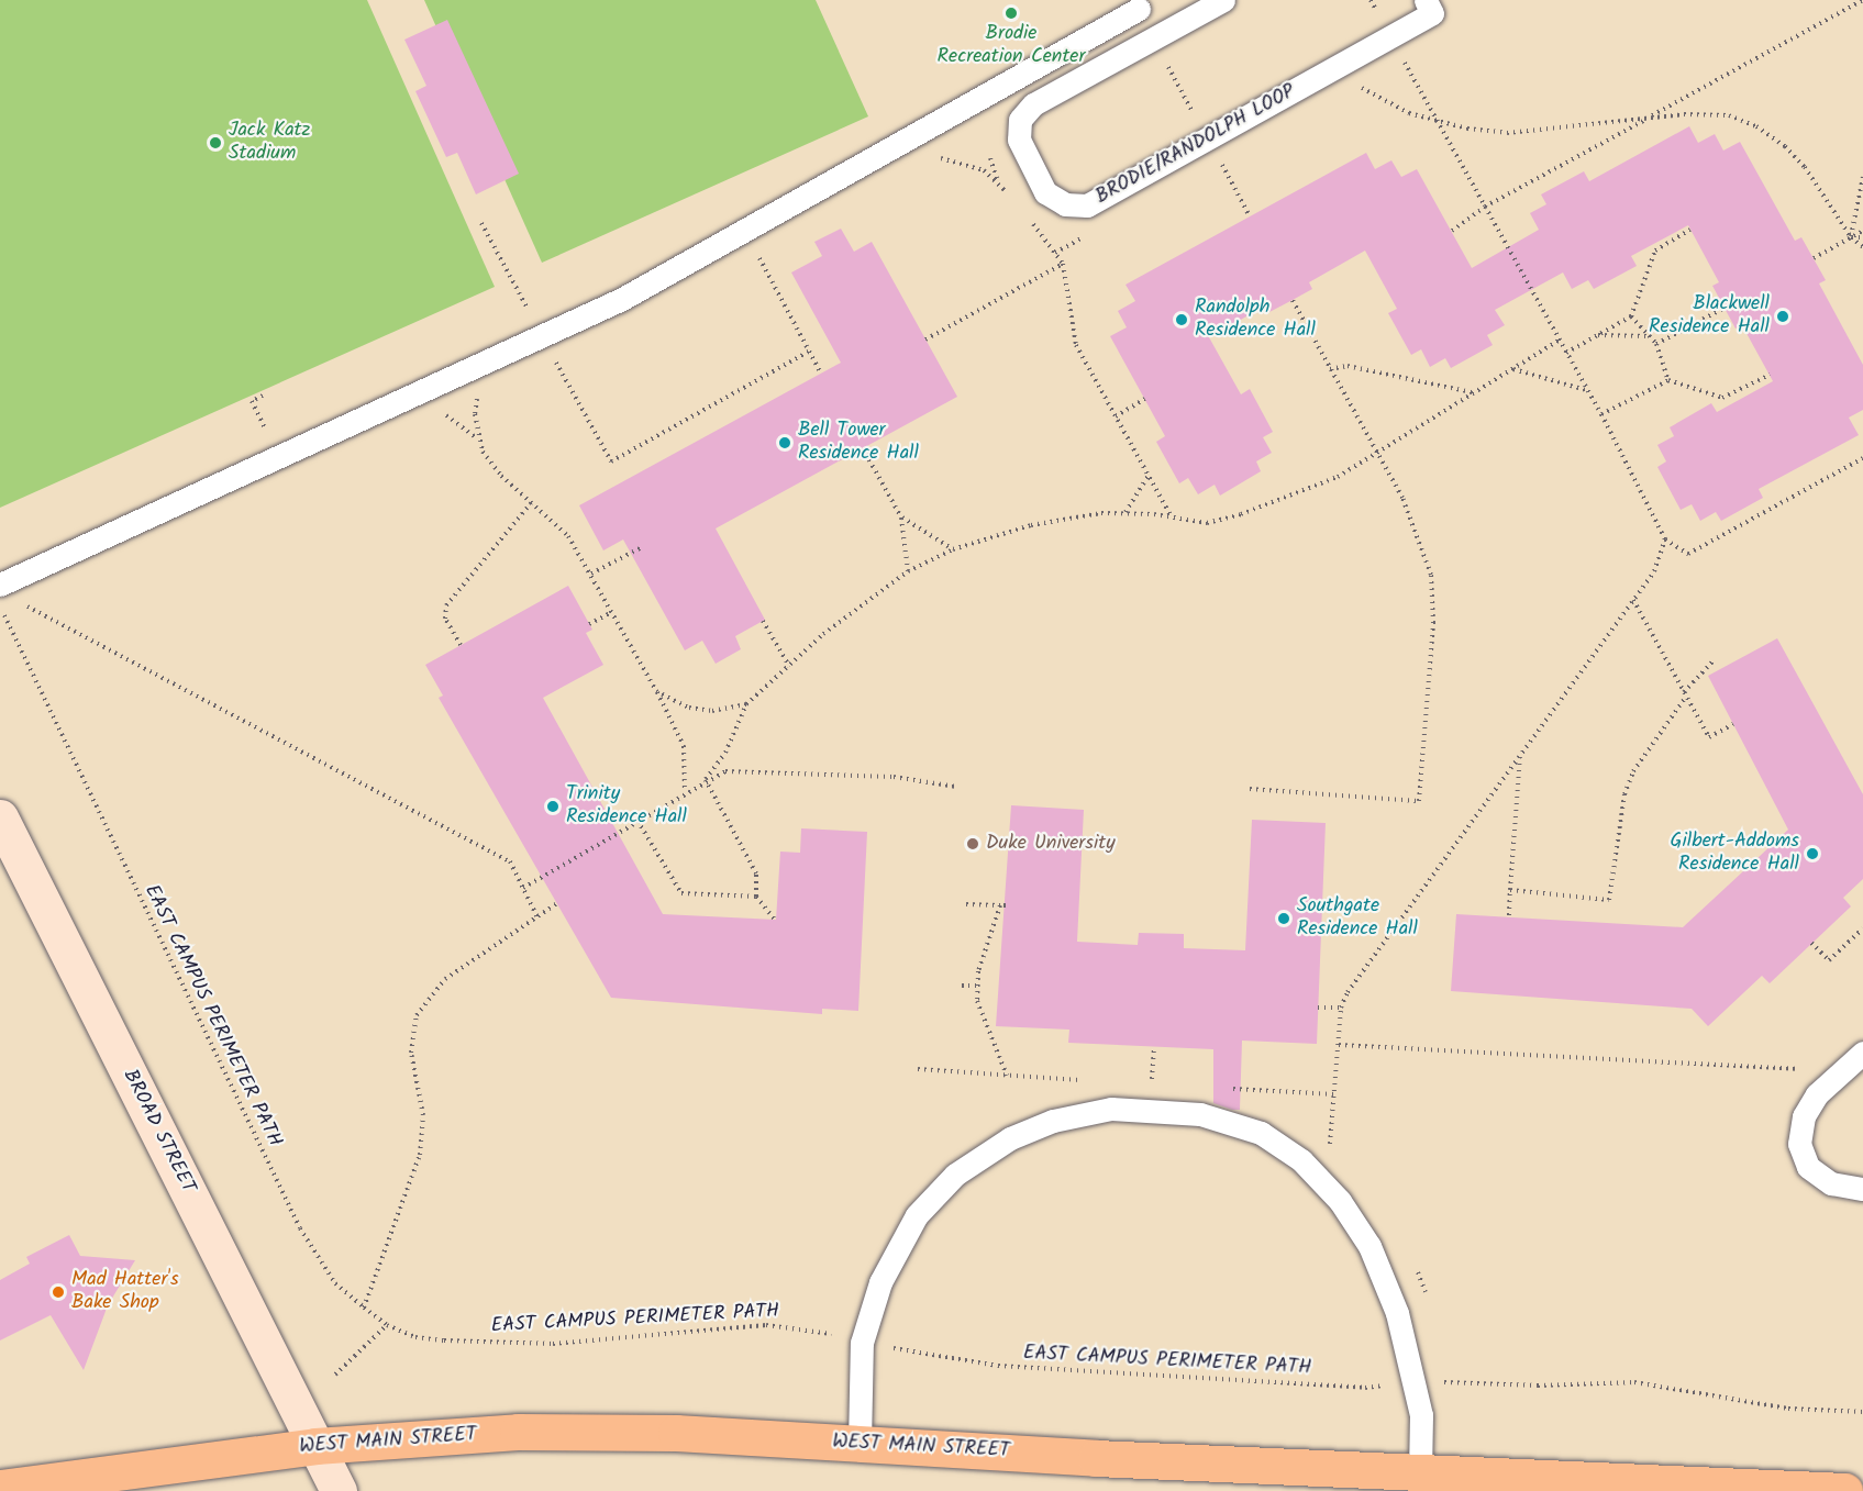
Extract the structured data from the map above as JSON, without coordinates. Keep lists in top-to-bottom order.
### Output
{
  "streets": {
    "main road": ["WEST MAIN STREET"],
    "street": ["BROAD STREET"],
    "lane": ["BRODIE/RANDOLPH LOOP"],
    "path": ["EAST CAMPUS PERIMETER PATH"]
  },
  "crossings": [
    ["BROAD STREET", "WEST MAIN STREET"]
  ],
  "places": [
    "Brodie Recreation Center",
    "Jack Katz Stadium",
    "Blackwell Residence Hall",
    "Randolph Residence Hall",
    "Bell Tower Residence Hall",
    "Trinity Residence Hall",
    "Duke University",
    "Gilbert-Addoms Residence Hall",
    "Southgate Residence Hall",
    "Mad Hatter's Bake Shop"
  ]
}
